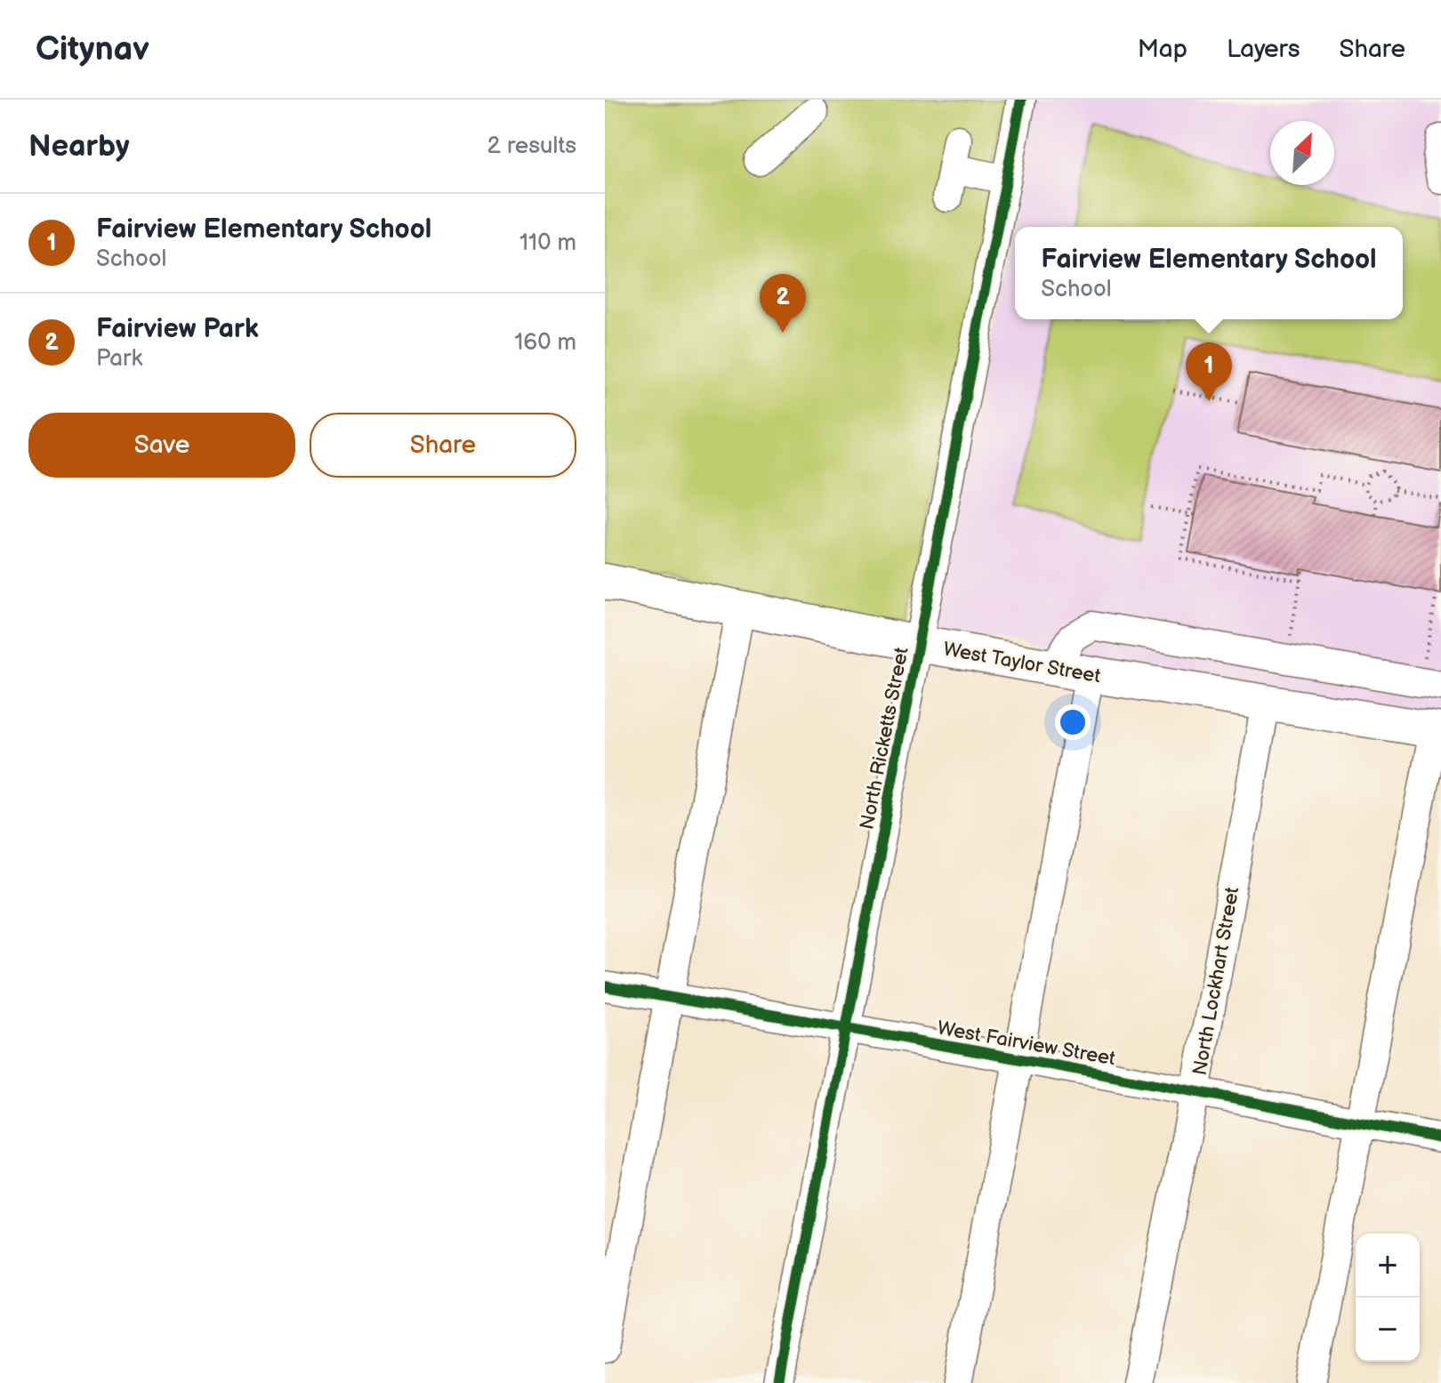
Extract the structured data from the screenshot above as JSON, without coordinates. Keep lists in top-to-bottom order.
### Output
{
  "streets": {
    "main road": ["West Taylor Street"],
    "street": ["North Ricketts Street", "North Lockhart Street", "West Fairview Street"]
  },
  "crossings": [
    ["West Taylor Street", "North Ricketts Street"],
    ["West Taylor Street", "North Lockhart Street"],
    ["North Ricketts Street", "West Fairview Street"],
    ["North Lockhart Street", "West Fairview Street"]
  ],
  "north": "top right",
  "page": {
    "header": "Citynav",
    "nav": ["Map", "Layers", "Share"],
    "heading": ["Nearby", "2 results"],
    "list": [
      {
        "mark": "1",
        "name": "Fairview Elementary School",
        "note": "School",
        "value": "110 m"
      },
      {
        "mark": "2",
        "name": "Fairview Park",
        "note": "Park",
        "value": "160 m"
      }
    ],
    "popup": ["Fairview Elementary School", "School"],
    "pins": ["2", "1"],
    "buttons": ["Save", "Share"],
    "map_buttons": ["+", "−"]
  }
}
